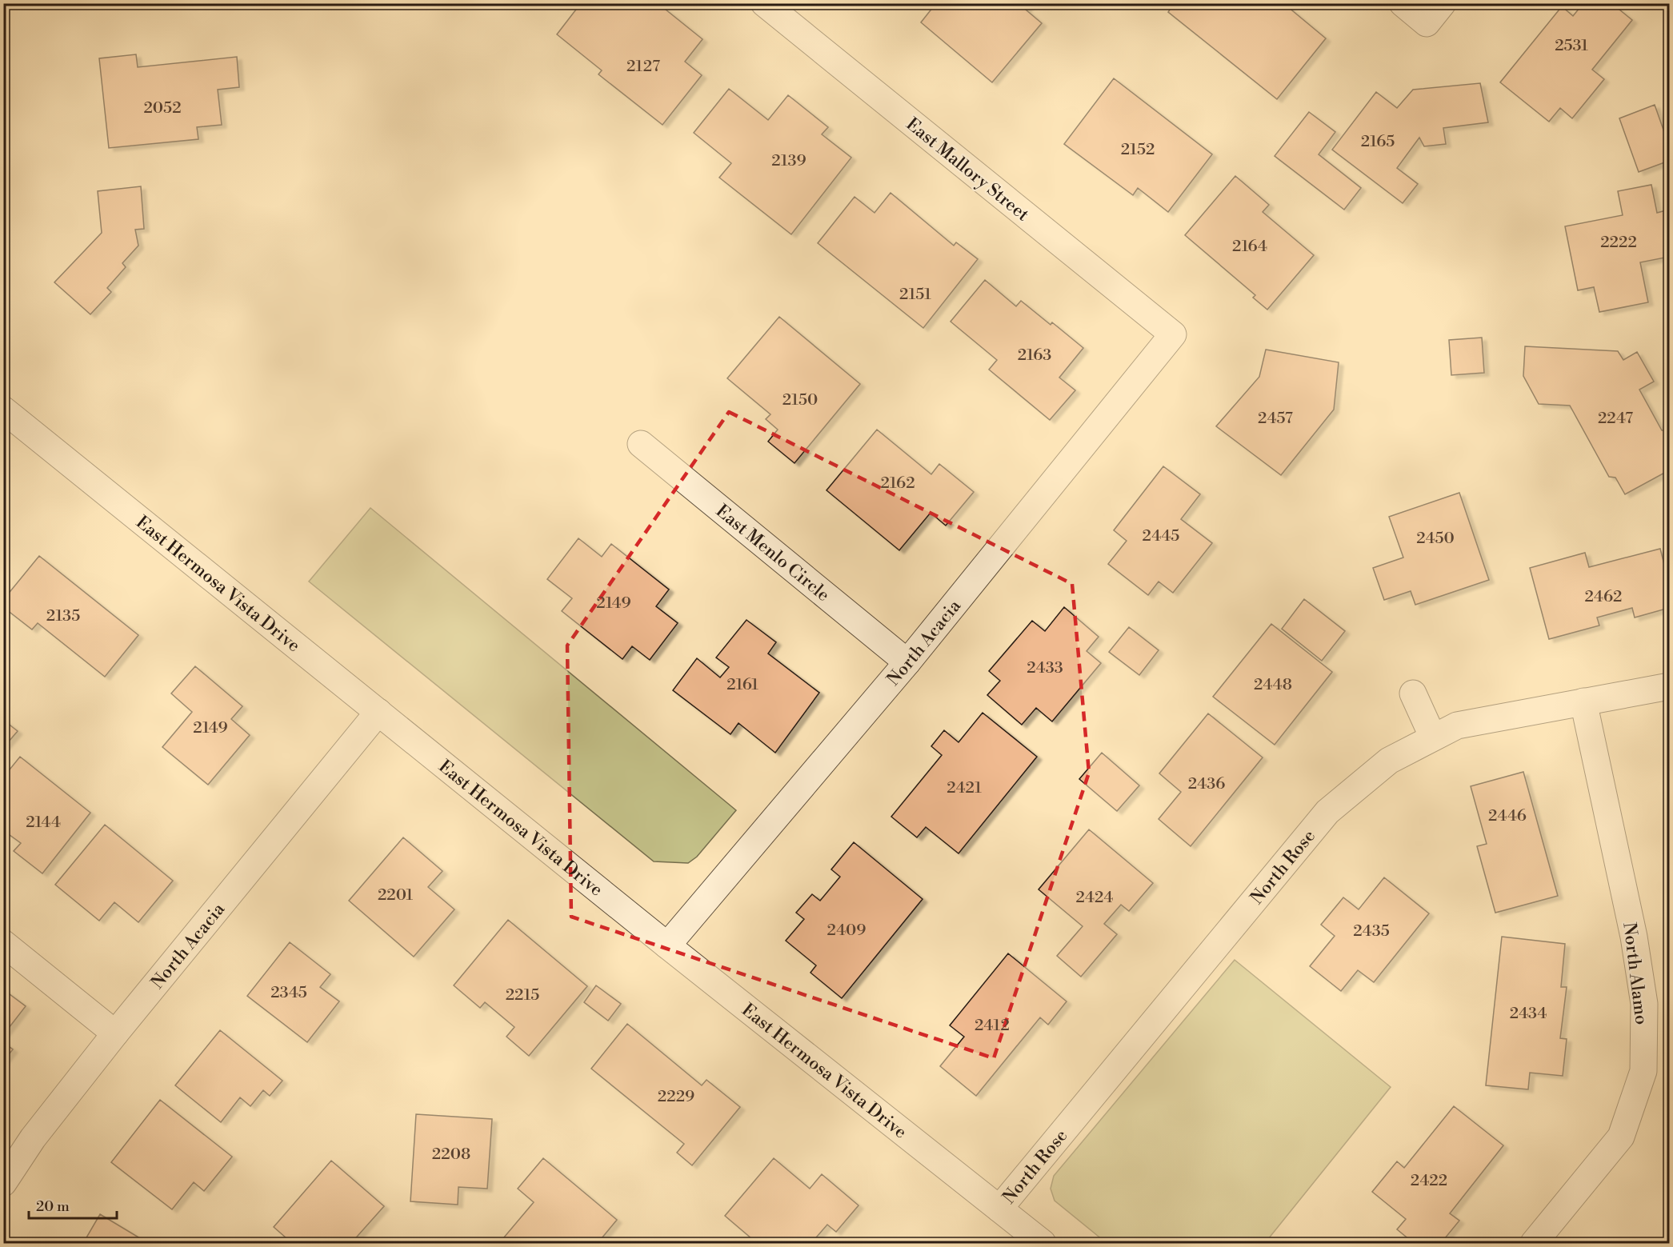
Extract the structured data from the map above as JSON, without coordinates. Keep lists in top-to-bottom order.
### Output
{
  "streets": {
    "street": [
      "East Mallory Street",
      "East Menlo Circle",
      "East Hermosa Vista Drive",
      "North Acacia",
      "North Rose",
      "North Alamo"
    ]
  },
  "crossings": [
    ["East Mallory Street", "North Acacia"],
    ["East Menlo Circle", "North Acacia"],
    ["East Hermosa Vista Drive", "North Acacia"],
    ["East Hermosa Vista Drive", "North Rose"],
    ["North Rose", "North Alamo"]
  ],
  "house_numbers": [
    "2531",
    "2127",
    "2052",
    "2165",
    "2152",
    "2139",
    "2222",
    "2164",
    "2151",
    "2163",
    "2150",
    "2457",
    "2247",
    "2162",
    "2445",
    "2450",
    "2462",
    "2149",
    "2135",
    "2433",
    "2161",
    "2448",
    "2149",
    "2436",
    "2421",
    "2446",
    "2144",
    "2201",
    "2424",
    "2409",
    "2435",
    "2345",
    "2215",
    "2434",
    "2412",
    "2229",
    "2208",
    "2422"
  ],
  "scale_bar": "20 m"
}
